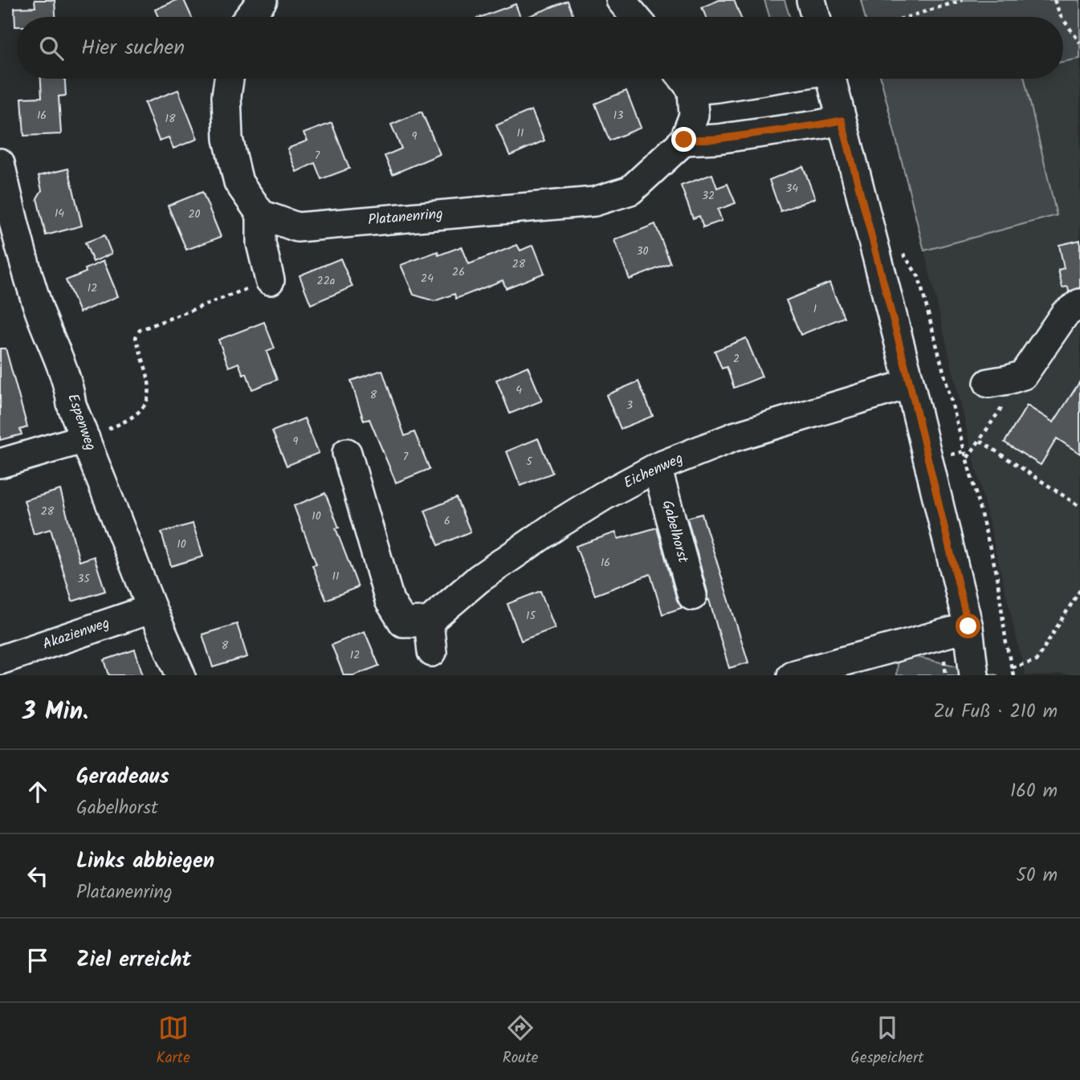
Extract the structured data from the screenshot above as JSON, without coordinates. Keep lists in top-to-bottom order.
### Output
{
  "streets": {
    "street": [
      "Platanenring",
      "Espenweg",
      "Eichenweg",
      "Gabelhorst",
      "Akazienweg"
    ]
  },
  "crossings": [
    ["Espenweg", "Akazienweg"],
    ["Eichenweg", "Gabelhorst"]
  ],
  "house_numbers": [
    "16",
    "13",
    "18",
    "11",
    "9",
    "7",
    "34",
    "32",
    "14",
    "20",
    "30",
    "28",
    "26",
    "24",
    "22a",
    "12",
    "1",
    "2",
    "4",
    "8",
    "3",
    "9",
    "7",
    "5",
    "28",
    "10",
    "6",
    "10",
    "16",
    "11",
    "35",
    "15",
    "8",
    "12"
  ],
  "page": {
    "search": "Hier suchen",
    "heading": ["3 Min.", "Zu Fuß · 210 m"],
    "list": [
      ["Geradeaus", "Gabelhorst", "160 m"],
      ["Links abbiegen", "Platanenring", "50 m"],
      "Ziel erreicht"
    ],
    "nav": ["Karte", "Route", "Gespeichert"]
  }
}
